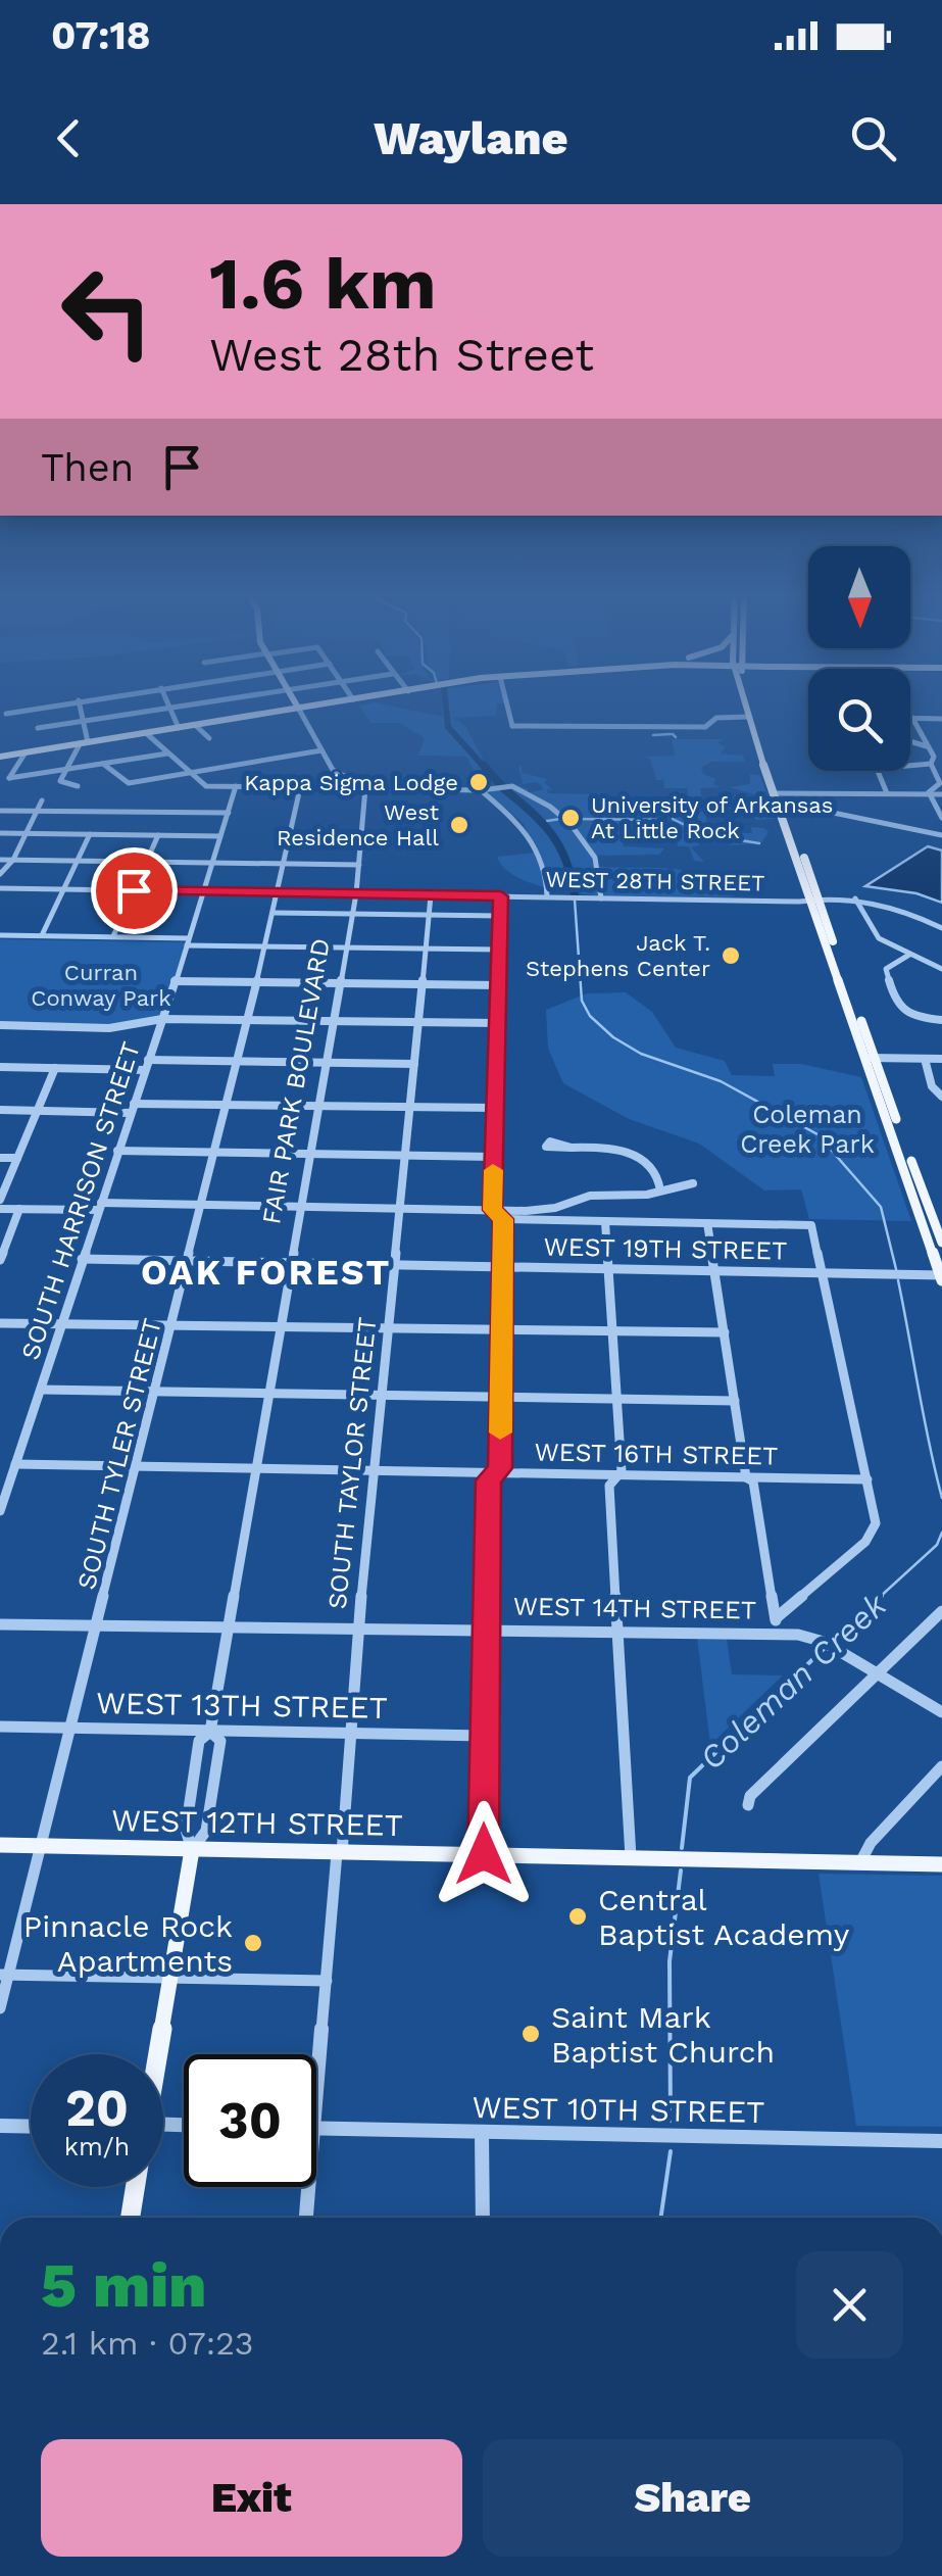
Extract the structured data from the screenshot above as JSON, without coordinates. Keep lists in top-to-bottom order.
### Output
{
  "streets": {
    "main road": ["FAIR PARK BOULEVARD", "WEST 12TH STREET"],
    "street": [
      "WEST 28TH STREET",
      "SOUTH HARRISON STREET",
      "WEST 19TH STREET",
      "SOUTH TYLER STREET",
      "WEST 16TH STREET",
      "SOUTH TAYLOR STREET",
      "WEST 14TH STREET",
      "WEST 13TH STREET",
      "WEST 10TH STREET"
    ]
  },
  "crossings": [
    ["WEST 28TH STREET", "FAIR PARK BOULEVARD"],
    ["WEST 28TH STREET", "SOUTH HARRISON STREET"],
    ["WEST 28TH STREET", "SOUTH TYLER STREET"],
    ["WEST 28TH STREET", "SOUTH TAYLOR STREET"],
    ["FAIR PARK BOULEVARD", "WEST 19TH STREET"],
    ["FAIR PARK BOULEVARD", "WEST 16TH STREET"],
    ["FAIR PARK BOULEVARD", "WEST 14TH STREET"],
    ["FAIR PARK BOULEVARD", "WEST 13TH STREET"],
    ["FAIR PARK BOULEVARD", "WEST 12TH STREET"],
    ["SOUTH HARRISON STREET", "WEST 19TH STREET"],
    ["SOUTH HARRISON STREET", "WEST 16TH STREET"],
    ["WEST 19TH STREET", "SOUTH TYLER STREET"],
    ["WEST 19TH STREET", "SOUTH TAYLOR STREET"],
    ["SOUTH TYLER STREET", "WEST 16TH STREET"],
    ["SOUTH TYLER STREET", "WEST 14TH STREET"],
    ["SOUTH TYLER STREET", "WEST 13TH STREET"],
    ["SOUTH TYLER STREET", "WEST 12TH STREET"],
    ["WEST 16TH STREET", "SOUTH TAYLOR STREET"],
    ["SOUTH TAYLOR STREET", "WEST 14TH STREET"],
    ["SOUTH TAYLOR STREET", "WEST 13TH STREET"],
    ["SOUTH TAYLOR STREET", "WEST 12TH STREET"]
  ],
  "districts": ["OAK FOREST"],
  "water": ["Coleman Creek"],
  "parks": ["Curran Conway Park", "Coleman Creek Park"],
  "places": [
    "Kappa Sigma Lodge",
    "University of Arkansas At Little Rock",
    "West Residence Hall",
    "Jack T. Stephens Center",
    "Central Baptist Academy",
    "Pinnacle Rock Apartments",
    "Saint Mark Baptist Church"
  ],
  "north": "bottom",
  "page": {
    "status": "07:18",
    "header": "Waylane",
    "turn": ["1.6 km", "West 28th Street"],
    "then": "Then",
    "speed": "20 km/h",
    "limit": "30",
    "heading": ["5 min", "2.1 km · 07:23"],
    "buttons": ["Exit", "Share"]
  }
}
